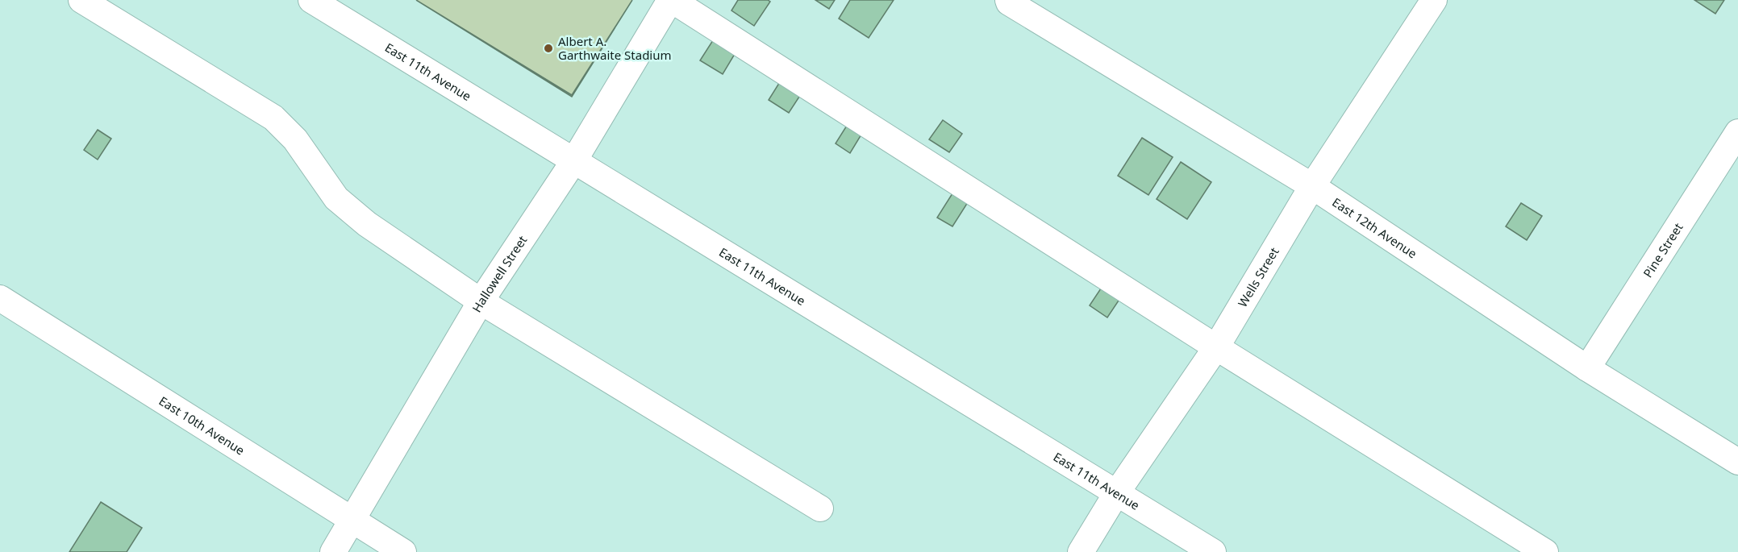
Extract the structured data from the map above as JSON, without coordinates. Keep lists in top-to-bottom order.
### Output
{
  "streets": {
    "street": [
      "East 11th Avenue",
      "East 12th Avenue",
      "Pine Street",
      "Hallowell Street",
      "Wells Street",
      "East 10th Avenue"
    ]
  },
  "crossings": [
    ["East 11th Avenue", "Hallowell Street"],
    ["East 11th Avenue", "Wells Street"],
    ["East 12th Avenue", "Pine Street"],
    ["East 12th Avenue", "Wells Street"],
    ["Hallowell Street", "East 10th Avenue"]
  ],
  "places": ["Albert A. Garthwaite Stadium"]
}
